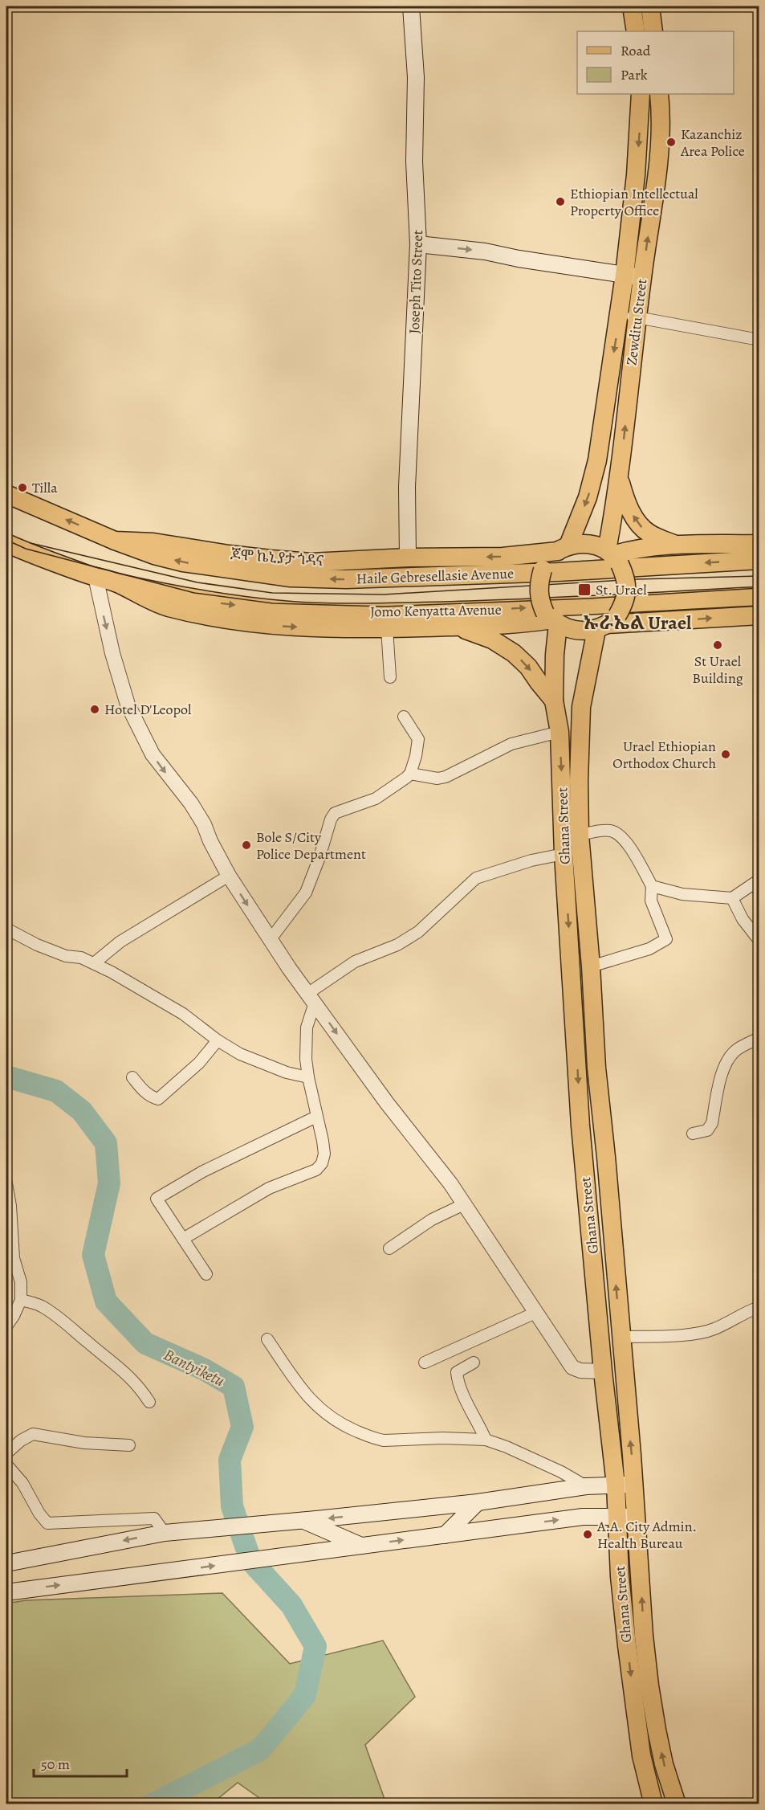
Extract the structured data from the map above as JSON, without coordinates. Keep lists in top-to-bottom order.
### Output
{
  "streets": {
    "main road": [
      "Joseph Tito Street",
      "Zewditu Street",
      "ጆሞ ኬኒያታ ጎዳና",
      "Haile Gebresellasie Avenue",
      "Jomo Kenyatta Avenue",
      "Ghana Street"
    ]
  },
  "crossings": [
    ["Joseph Tito Street", "ጆሞ ኬኒያታ ጎዳና"],
    ["Zewditu Street", "ጆሞ ኬኒያታ ጎዳና"],
    ["Zewditu Street", "Ghana Street"],
    ["ጆሞ ኬኒያታ ጎዳና", "Haile Gebresellasie Avenue"],
    ["ጆሞ ኬኒያታ ጎዳና", "Ghana Street"]
  ],
  "districts": ["ኡራኤል Urael"],
  "water": ["Bantyiketu"],
  "places": {
    "other": [
      "Kazanchiz Area Police",
      "Ethiopian Intellectual Property Office",
      "Tilla",
      "St Urael Building",
      "Hotel D'Leopol",
      "Urael Ethiopian Orthodox Church",
      "Bole S/City Police Department",
      "A.A. City Admin. Health Bureau"
    ],
    "transit": ["St. Urael"]
  },
  "legend": ["Road", "Park"],
  "scale_bar": "50 m"
}
